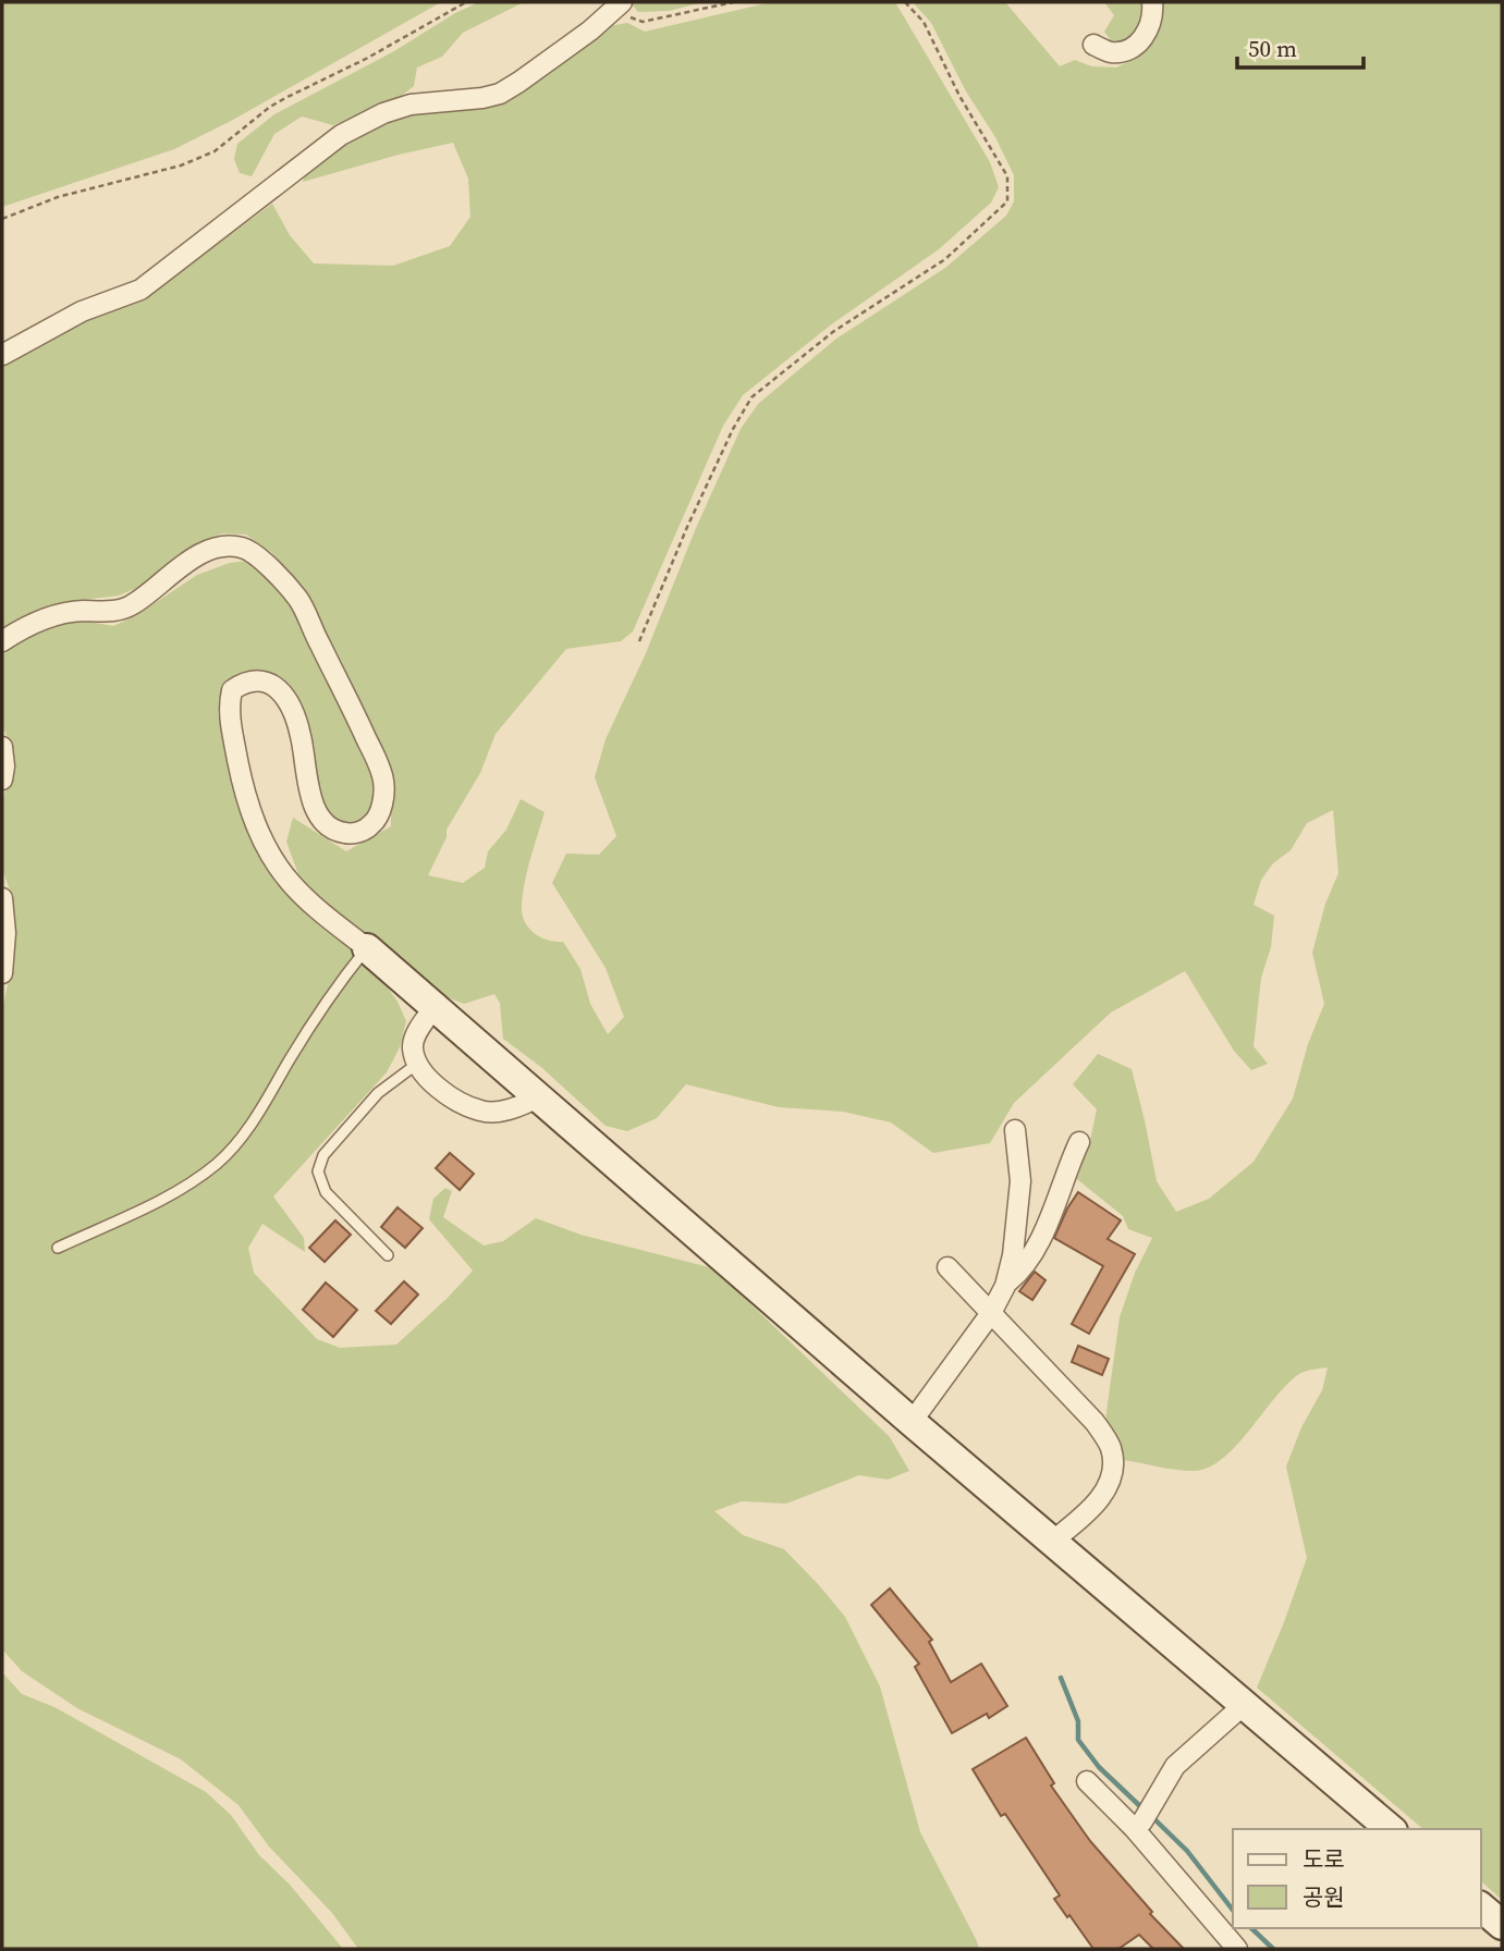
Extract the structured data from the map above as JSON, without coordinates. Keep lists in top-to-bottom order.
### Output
{
  "legend": ["도로", "공원"],
  "scale_bar": "50 m"
}
